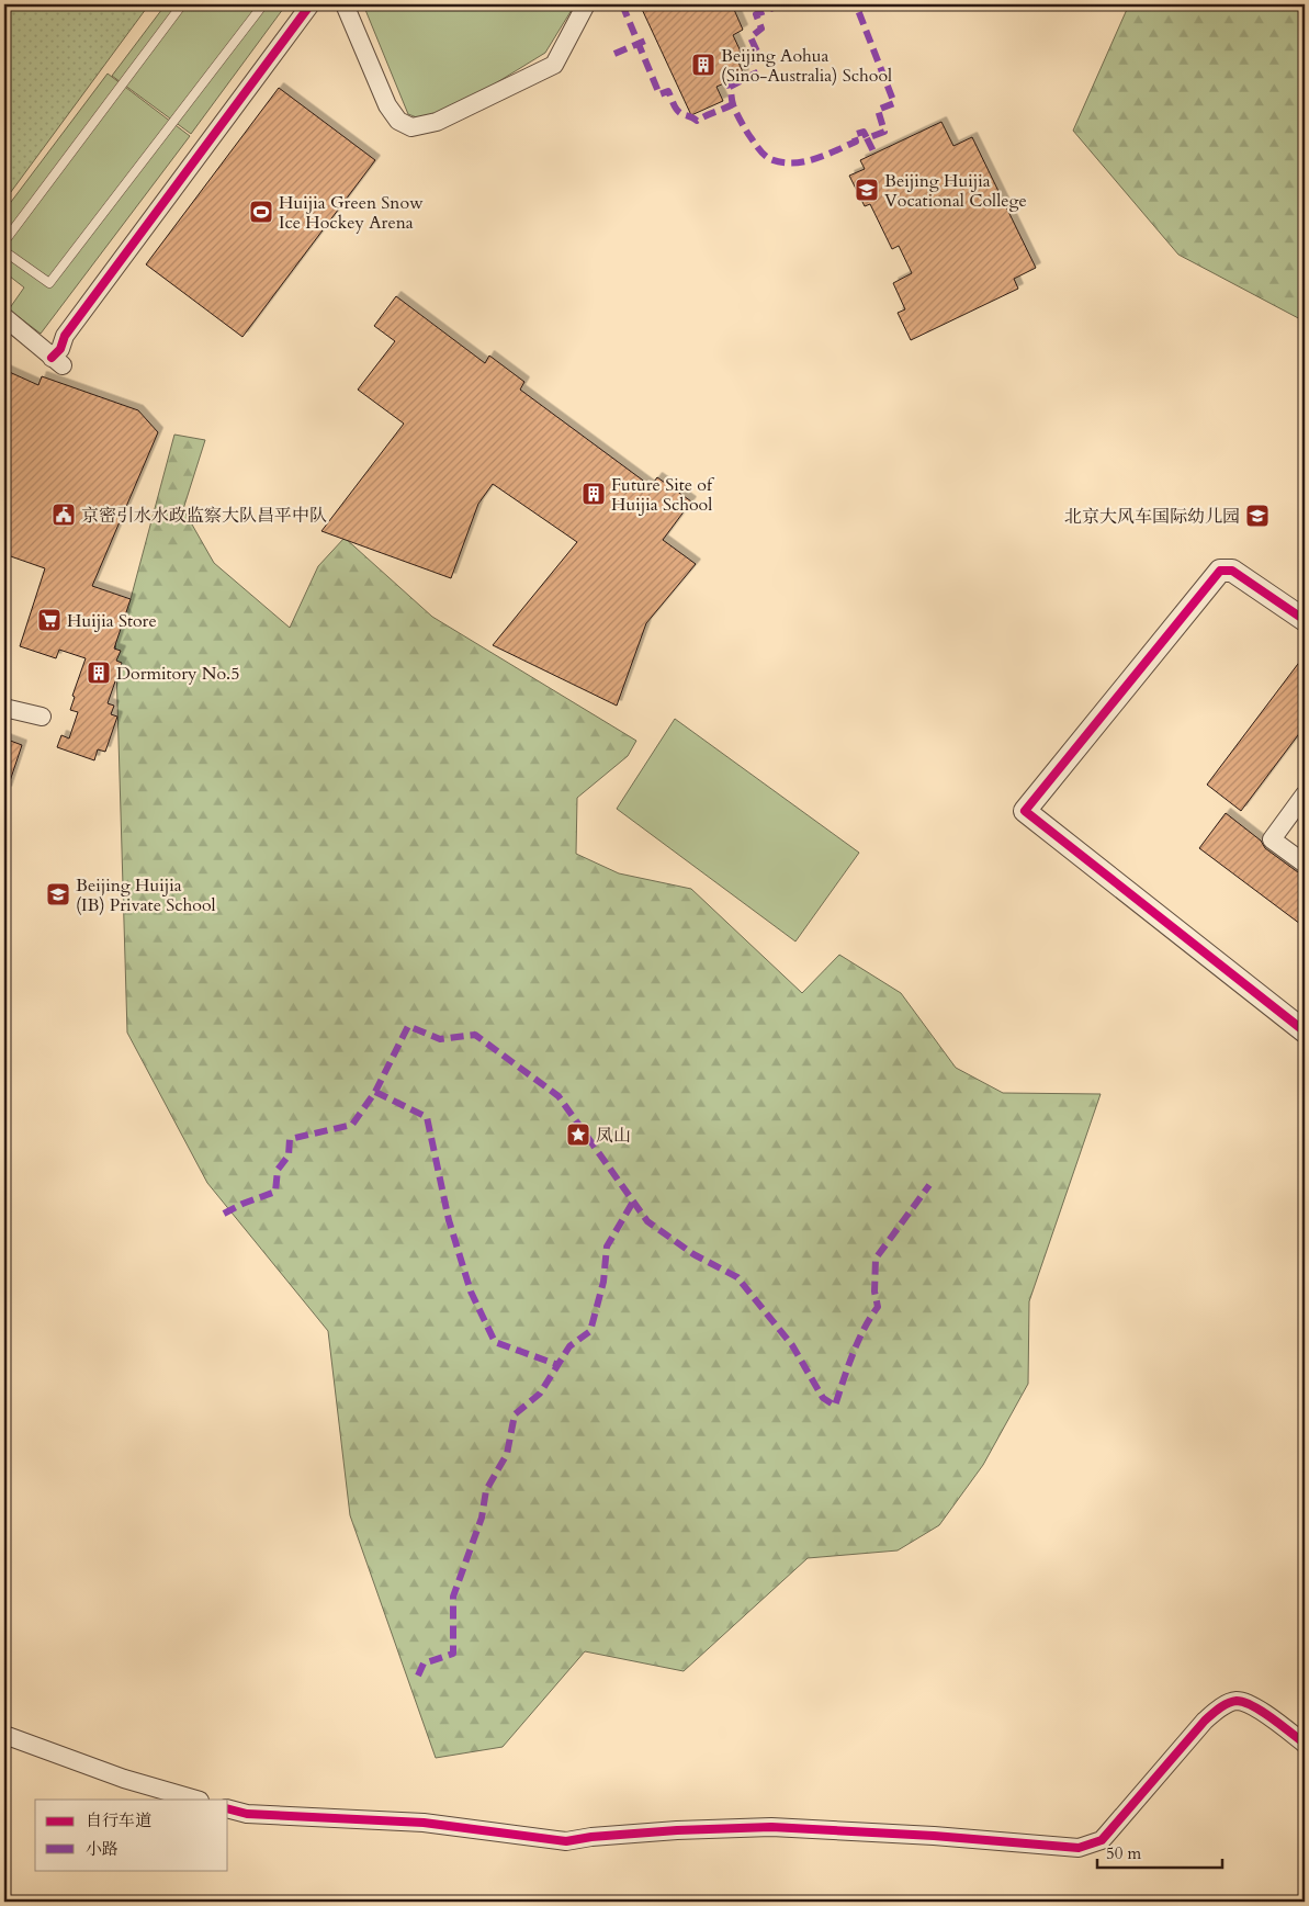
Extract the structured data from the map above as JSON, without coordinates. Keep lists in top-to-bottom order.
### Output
{
  "places": {
    "building": ["Beijing Aohua (Sino-Australia) School", "Future Site of Huijia School", "Dormitory No.5"],
    "school or university": ["Beijing Huijia Vocational College", "北京大风车国际幼儿园", "Beijing Huijia (IB) Private School"],
    "sports": ["Huijia Green Snow Ice Hockey Arena"],
    "public building": ["京密引水水政监察大队昌平中队"],
    "supermarket": ["Huijia Store"],
    "place": ["凤山"]
  },
  "legend": ["自行车道", "小路"],
  "scale_bar": "50 m"
}
